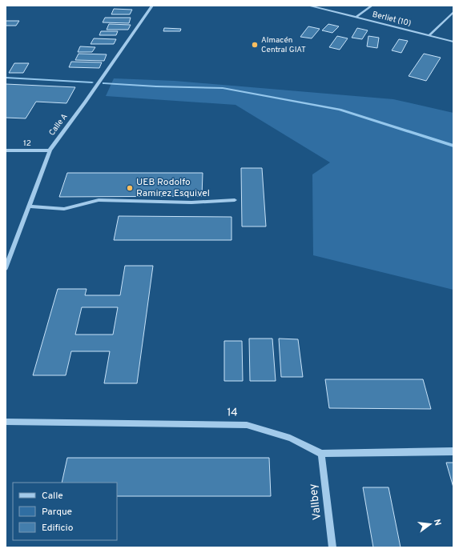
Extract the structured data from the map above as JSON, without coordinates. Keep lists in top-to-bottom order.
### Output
{
  "streets": {
    "street": [
      "Berliet (10)",
      "Calle A",
      "12",
      "14",
      "Vallbey"
    ]
  },
  "crossings": [
    ["Calle A", "12"],
    ["14", "Vallbey"]
  ],
  "places": ["Almacén Central GIAT", "UEB Rodolfo Ramirez Esquivel"],
  "legend": ["Calle", "Parque", "Edificio"],
  "north": "right"
}
